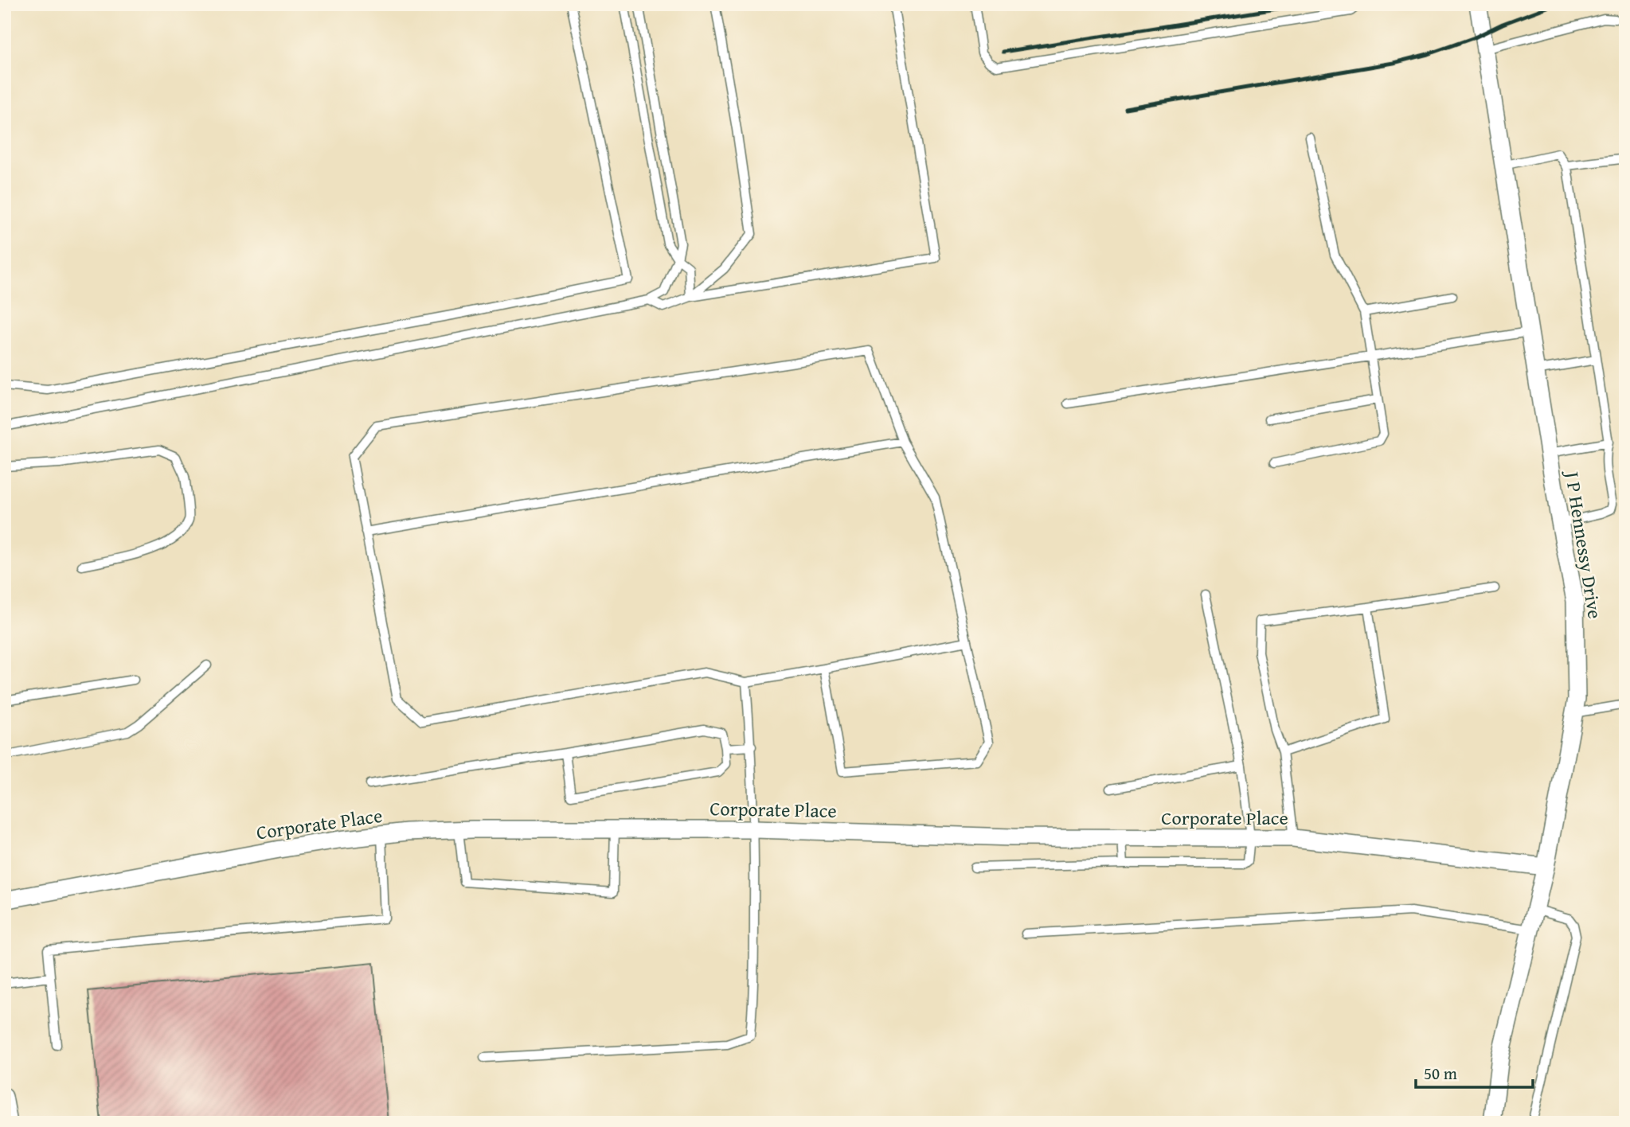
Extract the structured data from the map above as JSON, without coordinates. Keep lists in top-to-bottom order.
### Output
{
  "streets": {
    "street": ["J P Hennessy Drive", "Corporate Place"]
  },
  "crossings": [
    ["J P Hennessy Drive", "Corporate Place"]
  ],
  "scale_bar": "50 m"
}
